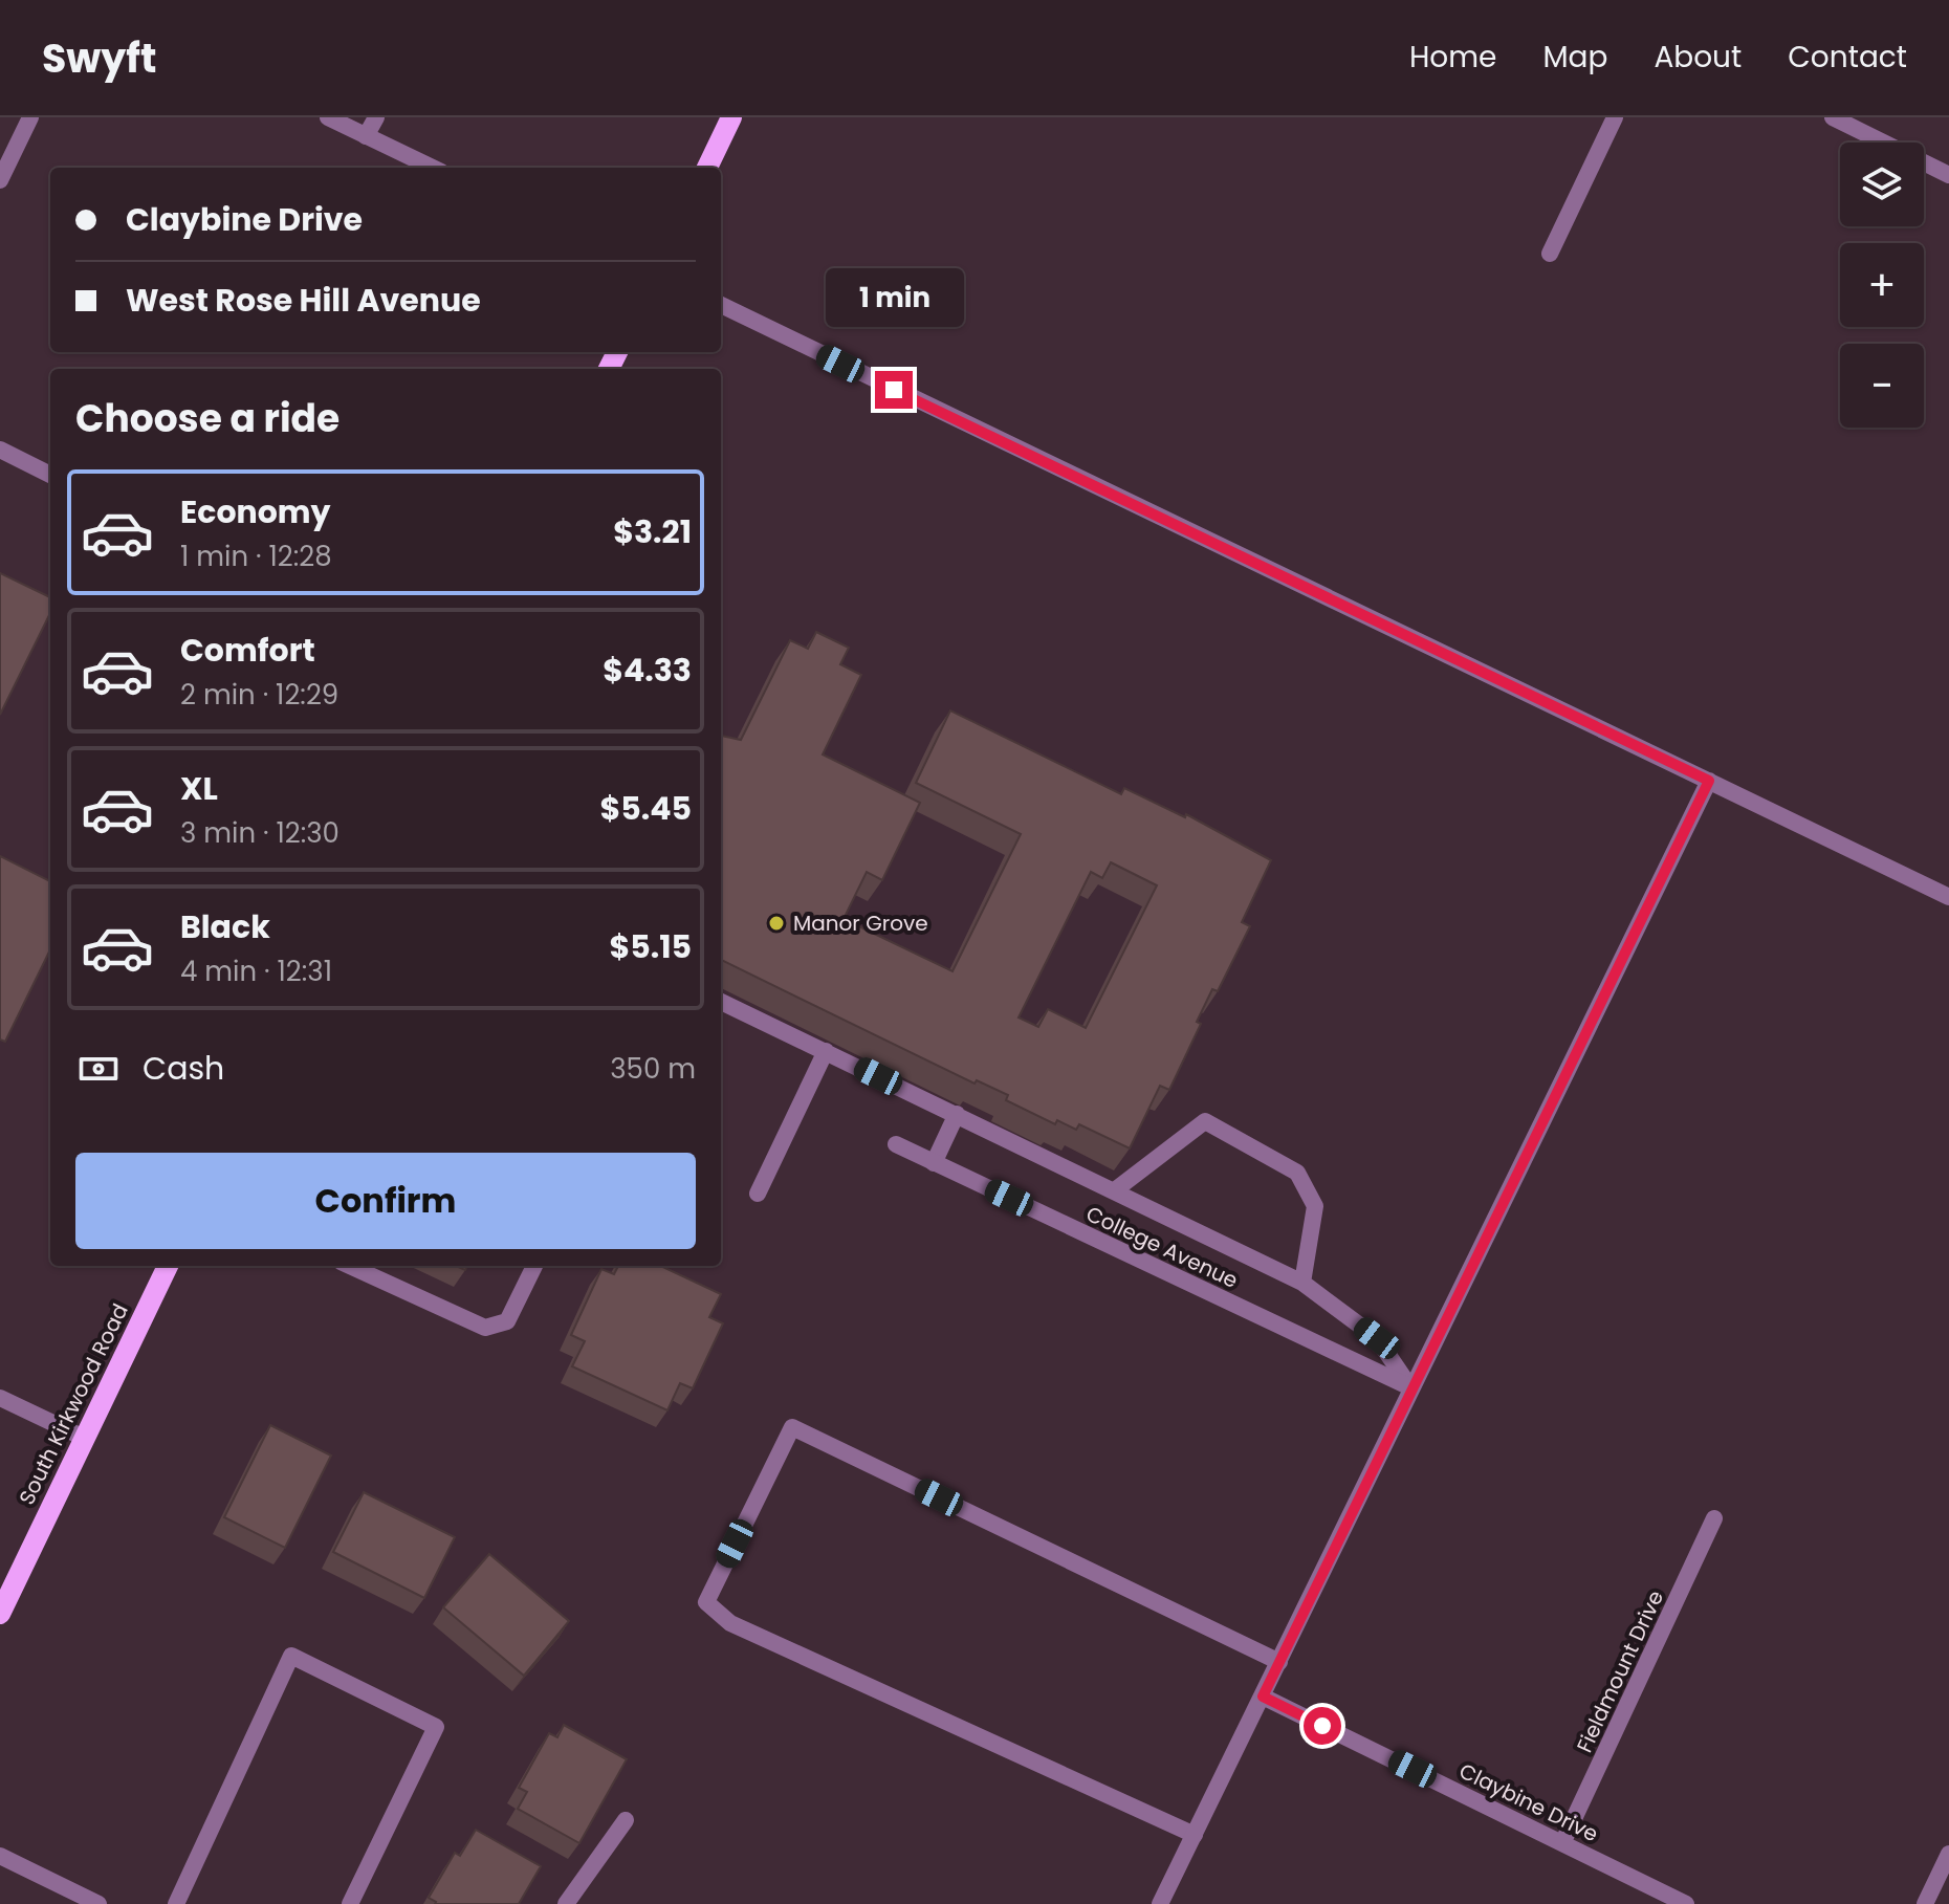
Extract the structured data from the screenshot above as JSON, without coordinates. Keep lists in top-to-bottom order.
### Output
{
  "streets": {
    "main road": ["South Kirkwood Road"],
    "street": ["College Avenue", "Fieldmount Drive", "Claybine Drive"]
  },
  "crossings": [
    ["Fieldmount Drive", "Claybine Drive"]
  ],
  "places": ["Manor Grove"],
  "page": {
    "header": "Swyft",
    "nav": [
      "Home",
      "Map",
      "About",
      "Contact"
    ],
    "map_buttons": ["+", "−"],
    "banner": ["Claybine Drive", "West Rose Hill Avenue"],
    "bubble": "1 min",
    "heading": "Choose a ride",
    "list": [
      {
        "name": "Economy",
        "note": "1 min · 12:28",
        "value": "$3.21"
      },
      {
        "name": "Comfort",
        "note": "2 min · 12:29",
        "value": "$4.33"
      },
      {
        "name": "XL",
        "note": "3 min · 12:30",
        "value": "$5.45"
      },
      {
        "name": "Black",
        "note": "4 min · 12:31",
        "value": "$5.15"
      }
    ],
    "pay": ["Cash", "350 m"],
    "buttons": "Confirm"
  }
}
